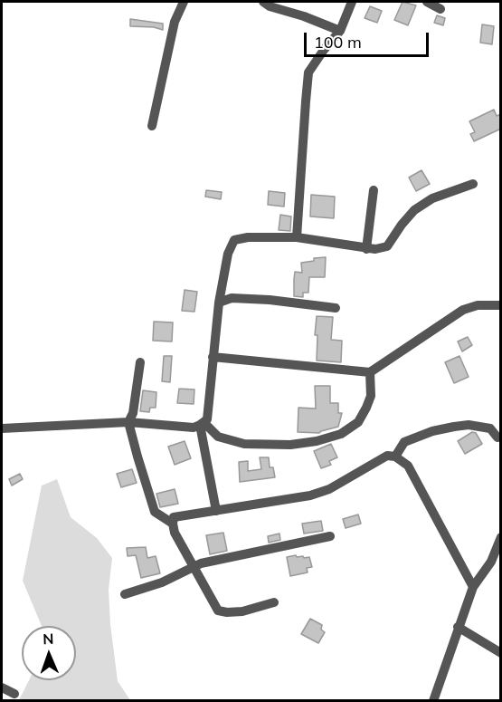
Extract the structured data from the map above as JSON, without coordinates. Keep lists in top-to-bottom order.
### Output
{
  "scale_bar": "100 m",
  "north": "top"
}
